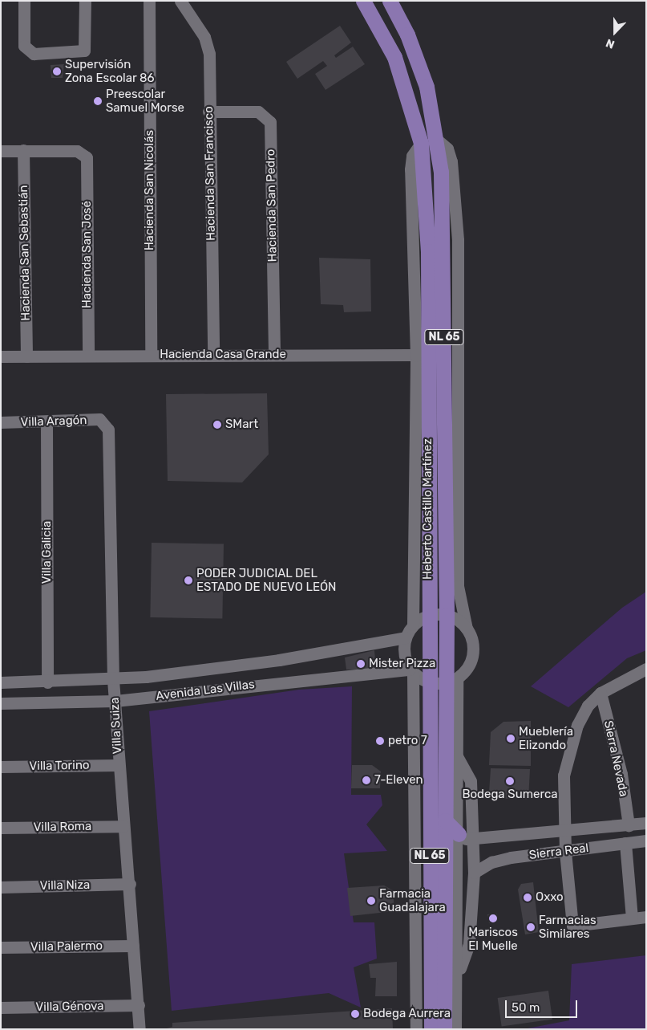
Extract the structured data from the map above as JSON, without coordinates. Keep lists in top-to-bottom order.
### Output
{
  "streets": {
    "main road": ["NL 65", "Heberto Castillo Martínez"],
    "street": [
      "Hacienda San Francisco",
      "Hacienda San Nicolás",
      "Hacienda San Pedro",
      "Hacienda San Sebastián",
      "Hacienda San José",
      "Hacienda Casa Grande",
      "Villa Aragón",
      "Villa Galicia",
      "Avenida Las Villas",
      "Villa Suiza",
      "Sierra Nevada",
      "Villa Torino",
      "Villa Roma",
      "Sierra Real",
      "Villa Niza",
      "Villa Palermo",
      "Villa Génova"
    ]
  },
  "crossings": [
    ["Hacienda San Francisco", "Hacienda San Pedro"],
    ["Hacienda San Francisco", "Hacienda Casa Grande"],
    ["Hacienda San Nicolás", "Hacienda Casa Grande"],
    ["Hacienda San Pedro", "Hacienda Casa Grande"],
    ["Hacienda San Sebastián", "Hacienda San José"],
    ["Hacienda San Sebastián", "Hacienda Casa Grande"],
    ["Hacienda San José", "Hacienda Casa Grande"],
    ["Hacienda Casa Grande", "Heberto Castillo Martínez"],
    ["Villa Aragón", "Villa Galicia"],
    ["Villa Aragón", "Villa Suiza"],
    ["Villa Galicia", "Avenida Las Villas"],
    ["Avenida Las Villas", "Villa Suiza"],
    ["Villa Suiza", "Villa Torino"],
    ["Villa Suiza", "Villa Roma"],
    ["Villa Suiza", "Villa Niza"],
    ["Villa Suiza", "Villa Palermo"],
    ["Villa Suiza", "Villa Génova"],
    ["Sierra Nevada", "Sierra Real"]
  ],
  "places": [
    "Supervisión Zona Escolar 86",
    "Preescolar Samuel Morse",
    "SMart",
    "PODER JUDICIAL DEL ESTADO DE NUEVO LEÓN",
    "Mister Pizza",
    "Mueblería Elizondo",
    "petro 7",
    "7-Eleven",
    "Bodega Sumerca",
    "Oxxo",
    "Farmacia Guadalajara",
    "Mariscos El Muelle",
    "Farmacias Similares",
    "Bodega Aurrera"
  ],
  "scale_bar": "50 m",
  "north": "bottom"
}
